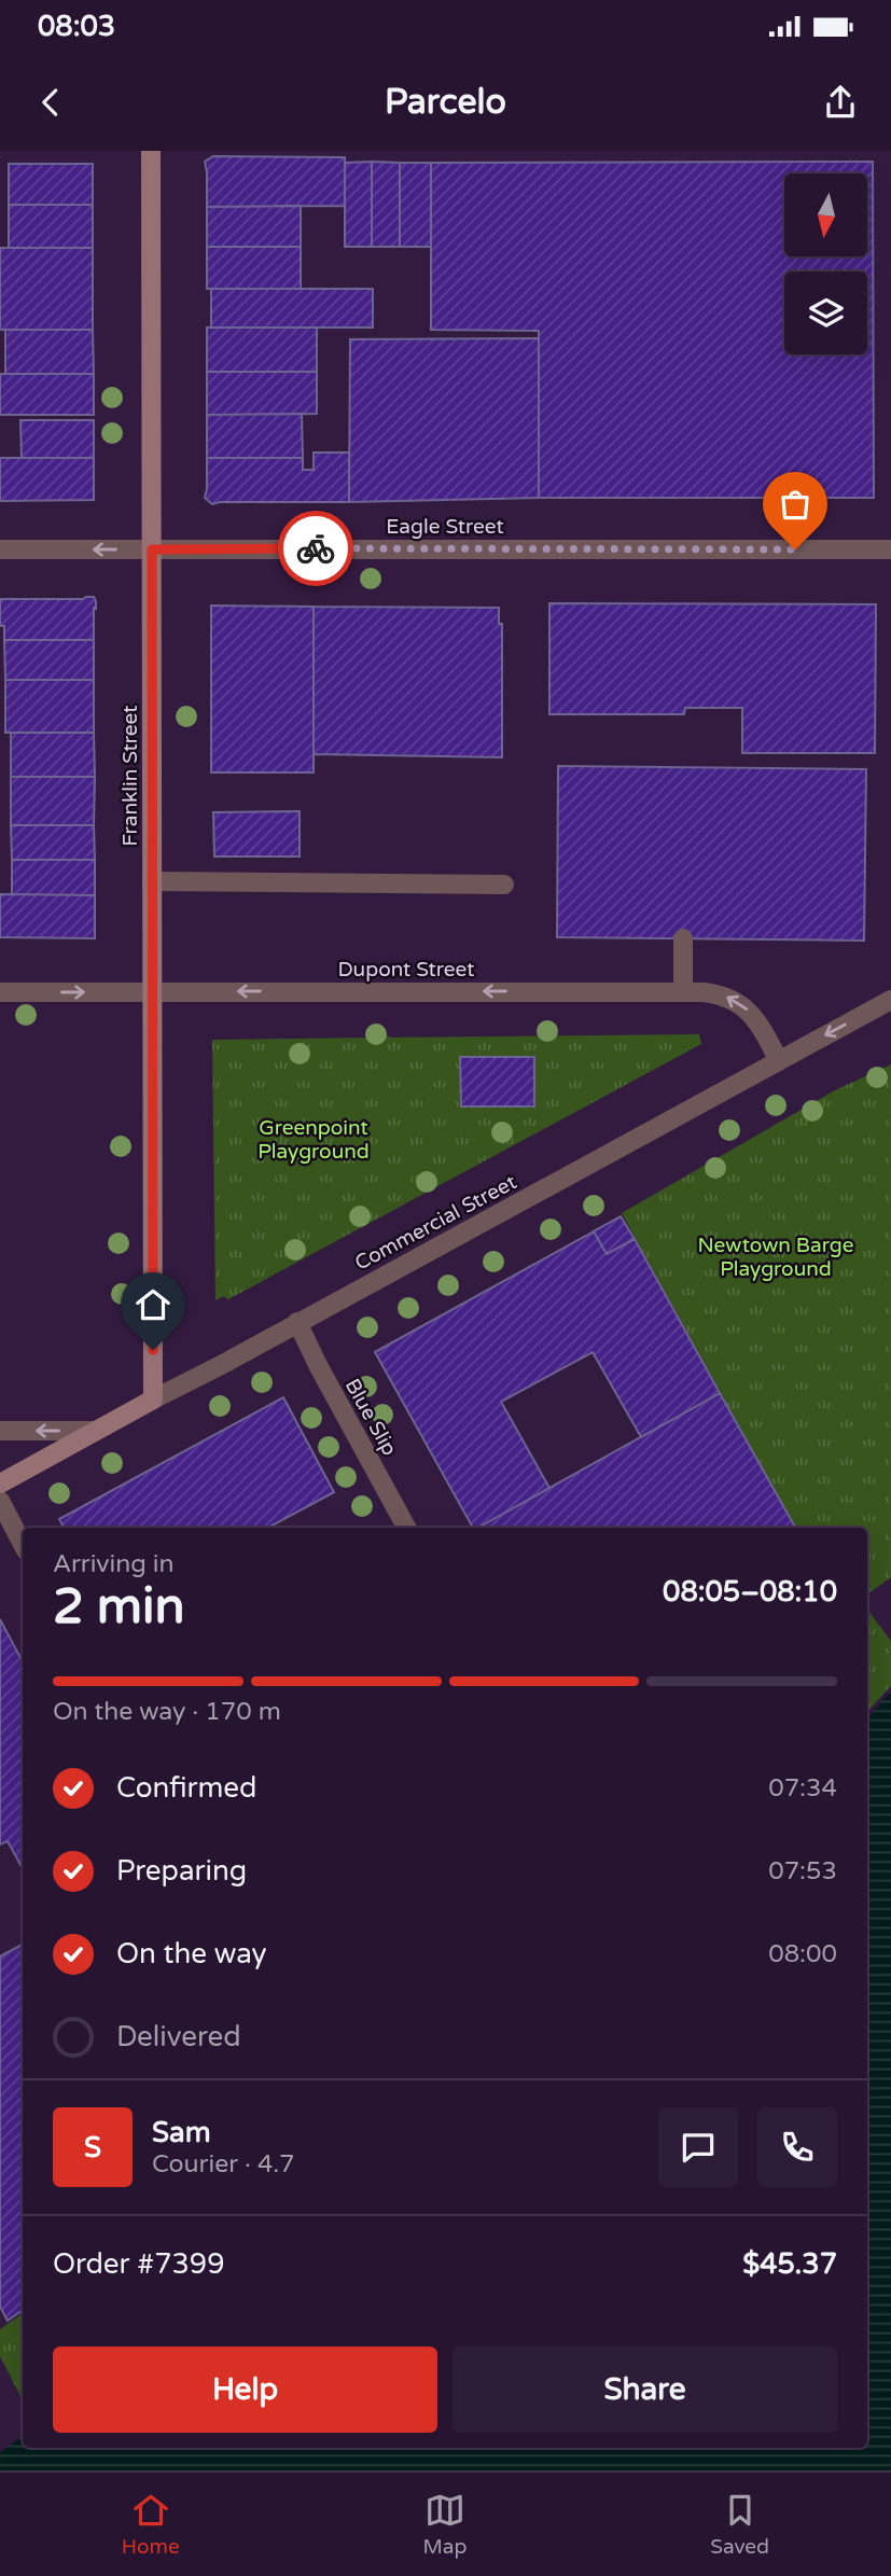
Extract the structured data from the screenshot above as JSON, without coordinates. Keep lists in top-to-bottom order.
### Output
{
  "streets": {
    "street": [
      "Eagle Street",
      "Franklin Street",
      "Dupont Street",
      "Commercial Street",
      "Blue Slip"
    ]
  },
  "crossings": [
    ["Eagle Street", "Franklin Street"],
    ["Franklin Street", "Dupont Street"],
    ["Franklin Street", "Commercial Street"],
    ["Dupont Street", "Commercial Street"],
    ["Commercial Street", "Blue Slip"]
  ],
  "parks": ["Greenpoint Playground", "Newtown Barge Playground"],
  "north": "bottom",
  "page": {
    "status": "08:03",
    "header": "Parcelo",
    "heading": ["2 min", "Arriving in", "08:05–08:10"],
    "panel": [
      "Sam",
      "Courier · 4.7",
      "Order #7399",
      "$45.37"
    ],
    "bar": "On the way · 170 m",
    "list": [
      ["Confirmed", "07:34"],
      ["Preparing", "07:53"],
      ["On the way", "08:00"],
      "Delivered"
    ],
    "round": "S",
    "buttons": ["Help", "Share"],
    "tabs": ["Home", "Map", "Saved"]
  }
}
